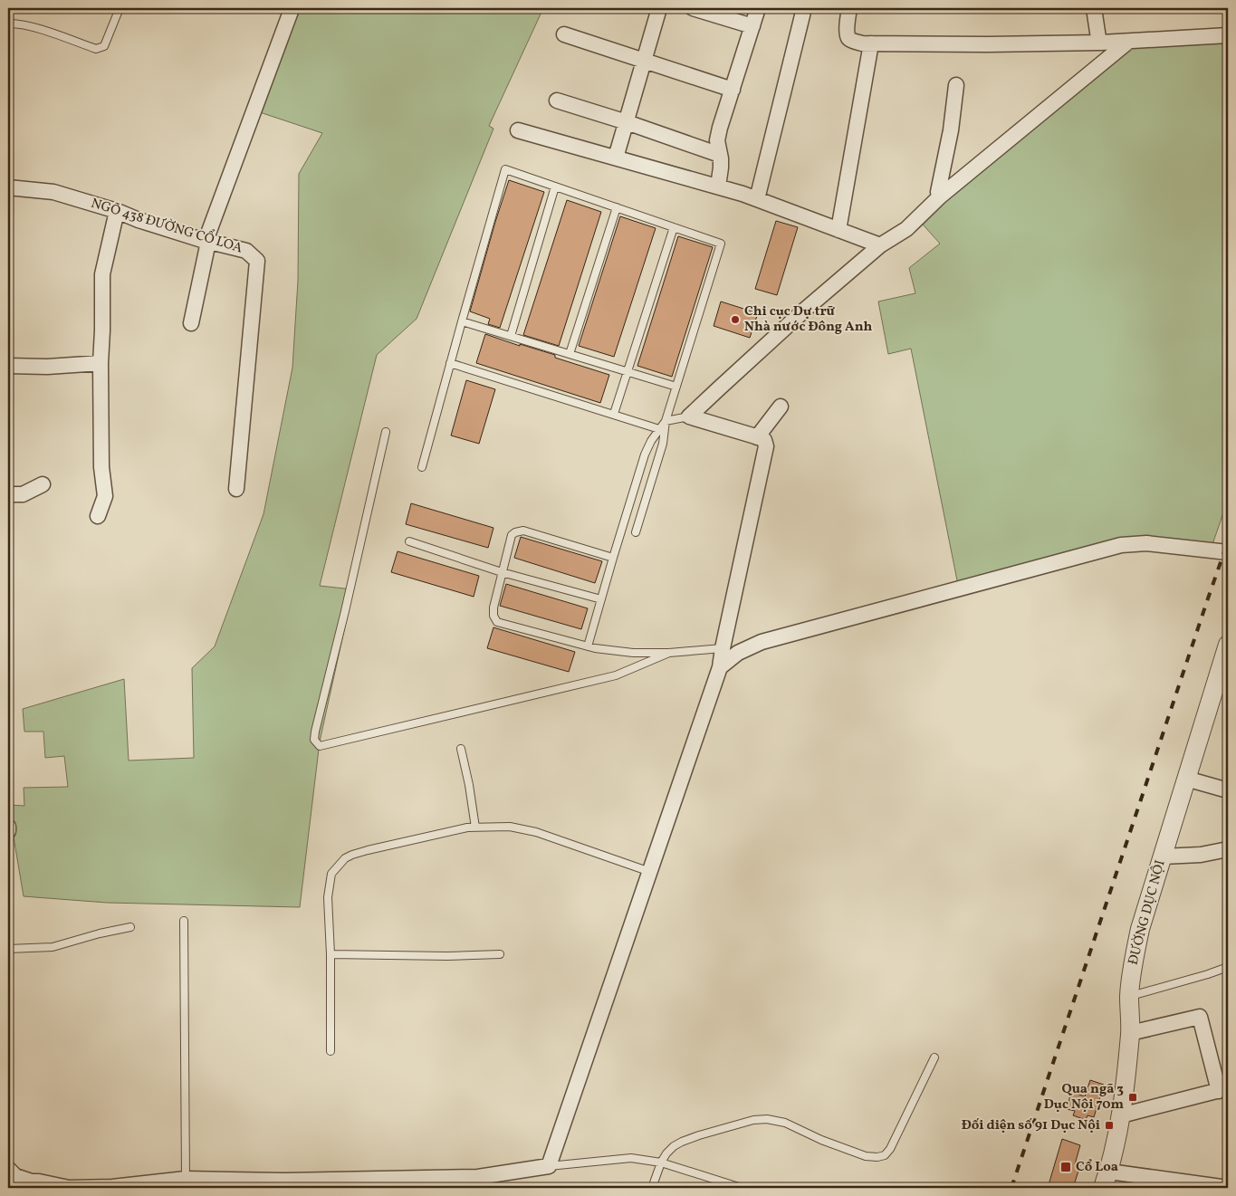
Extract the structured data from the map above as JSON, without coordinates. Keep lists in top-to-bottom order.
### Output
{
  "streets": {
    "street": ["NGÕ 438 ĐƯỜNG CỔ LOA", "ĐƯỜNG DỤC NỘI"]
  },
  "places": {
    "other": ["Chi cục Dự trữ Nhà nước Đông Anh"],
    "transit": ["Qua ngã 3 Dục Nội 70m", "Đối diện số 91 Dục Nội", "Cổ Loa"]
  }
}
